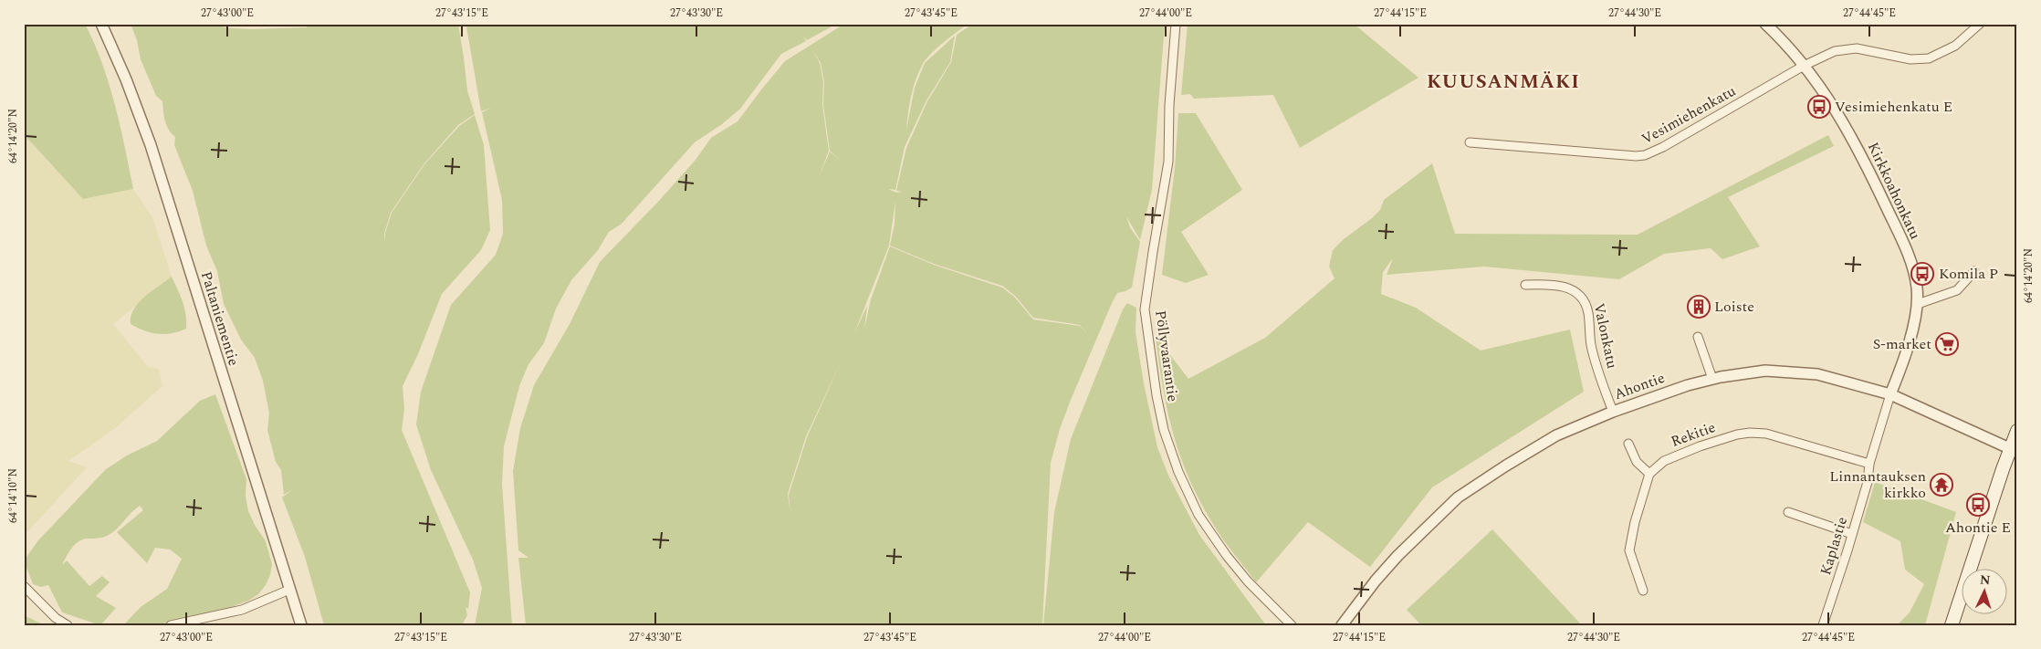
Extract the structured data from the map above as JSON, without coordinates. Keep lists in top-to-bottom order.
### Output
{
  "streets": {
    "street": [
      "Vesimiehenkatu",
      "Kirkkoahonkatu",
      "Paltaniementie",
      "Valonkatu",
      "Pöllyvaarantie",
      "Ahontie",
      "Rekitie",
      "Kaplastie"
    ]
  },
  "crossings": [
    ["Vesimiehenkatu", "Kirkkoahonkatu"],
    ["Kirkkoahonkatu", "Ahontie"],
    ["Kirkkoahonkatu", "Kaplastie"],
    ["Valonkatu", "Ahontie"],
    ["Ahontie", "Kaplastie"],
    ["Rekitie", "Kaplastie"]
  ],
  "districts": ["KUUSANMÄKI"],
  "places": {
    "bus stop": ["Vesimiehenkatu E", "Komila P", "Ahontie E"],
    "building": ["Loiste"],
    "supermarket": ["S-market"],
    "temple": ["Linnantauksen kirkko"]
  },
  "north": "top",
  "coordinates": [
    "27°43'00\"E",
    "27°43'15\"E",
    "27°43'30\"E",
    "27°43'45\"E",
    "27°44'00\"E",
    "27°44'15\"E",
    "27°44'30\"E",
    "27°44'45\"E",
    "64°14'20\"N",
    "64°14'10\"N"
  ]
}
